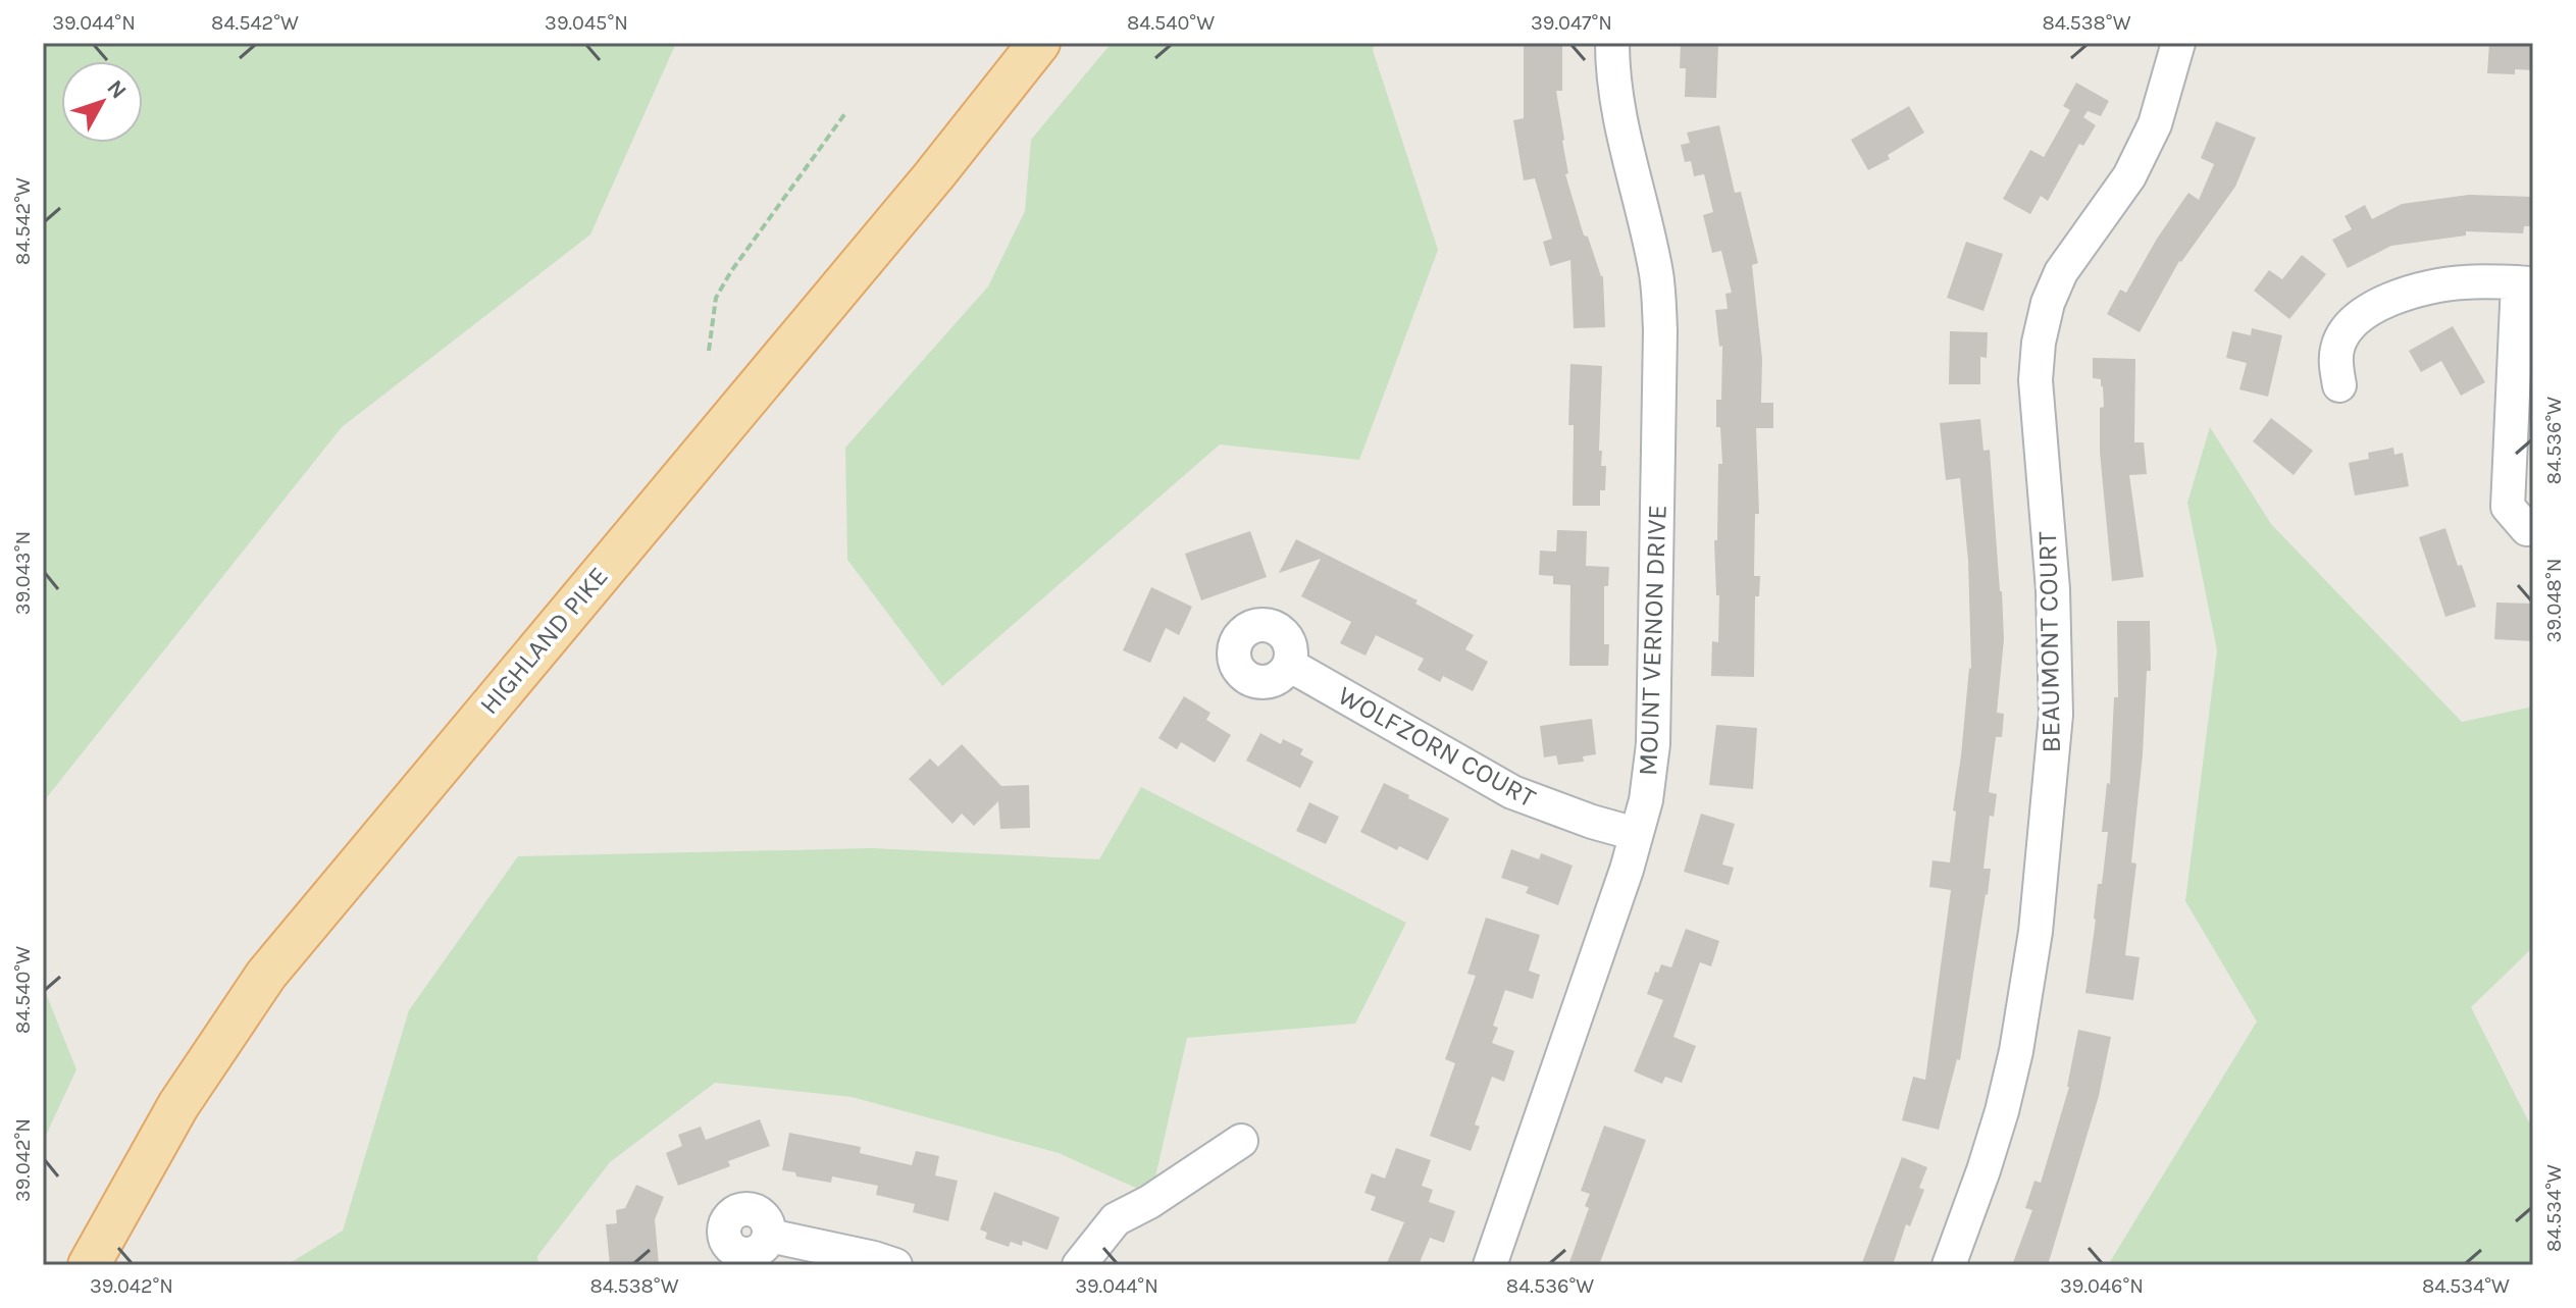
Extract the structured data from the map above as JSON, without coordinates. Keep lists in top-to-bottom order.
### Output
{
  "streets": {
    "main road": ["HIGHLAND PIKE"],
    "street": ["MOUNT VERNON DRIVE", "BEAUMONT COURT", "WOLFZORN COURT"]
  },
  "crossings": [
    ["MOUNT VERNON DRIVE", "WOLFZORN COURT"]
  ],
  "north": "top right",
  "coordinates": [
    "39.044°N",
    "84.542°W",
    "39.045°N",
    "84.540°W",
    "39.047°N",
    "84.538°W",
    "84.536°W",
    "39.043°N",
    "39.048°N",
    "39.042°N",
    "84.534°W",
    "39.046°N"
  ]
}
